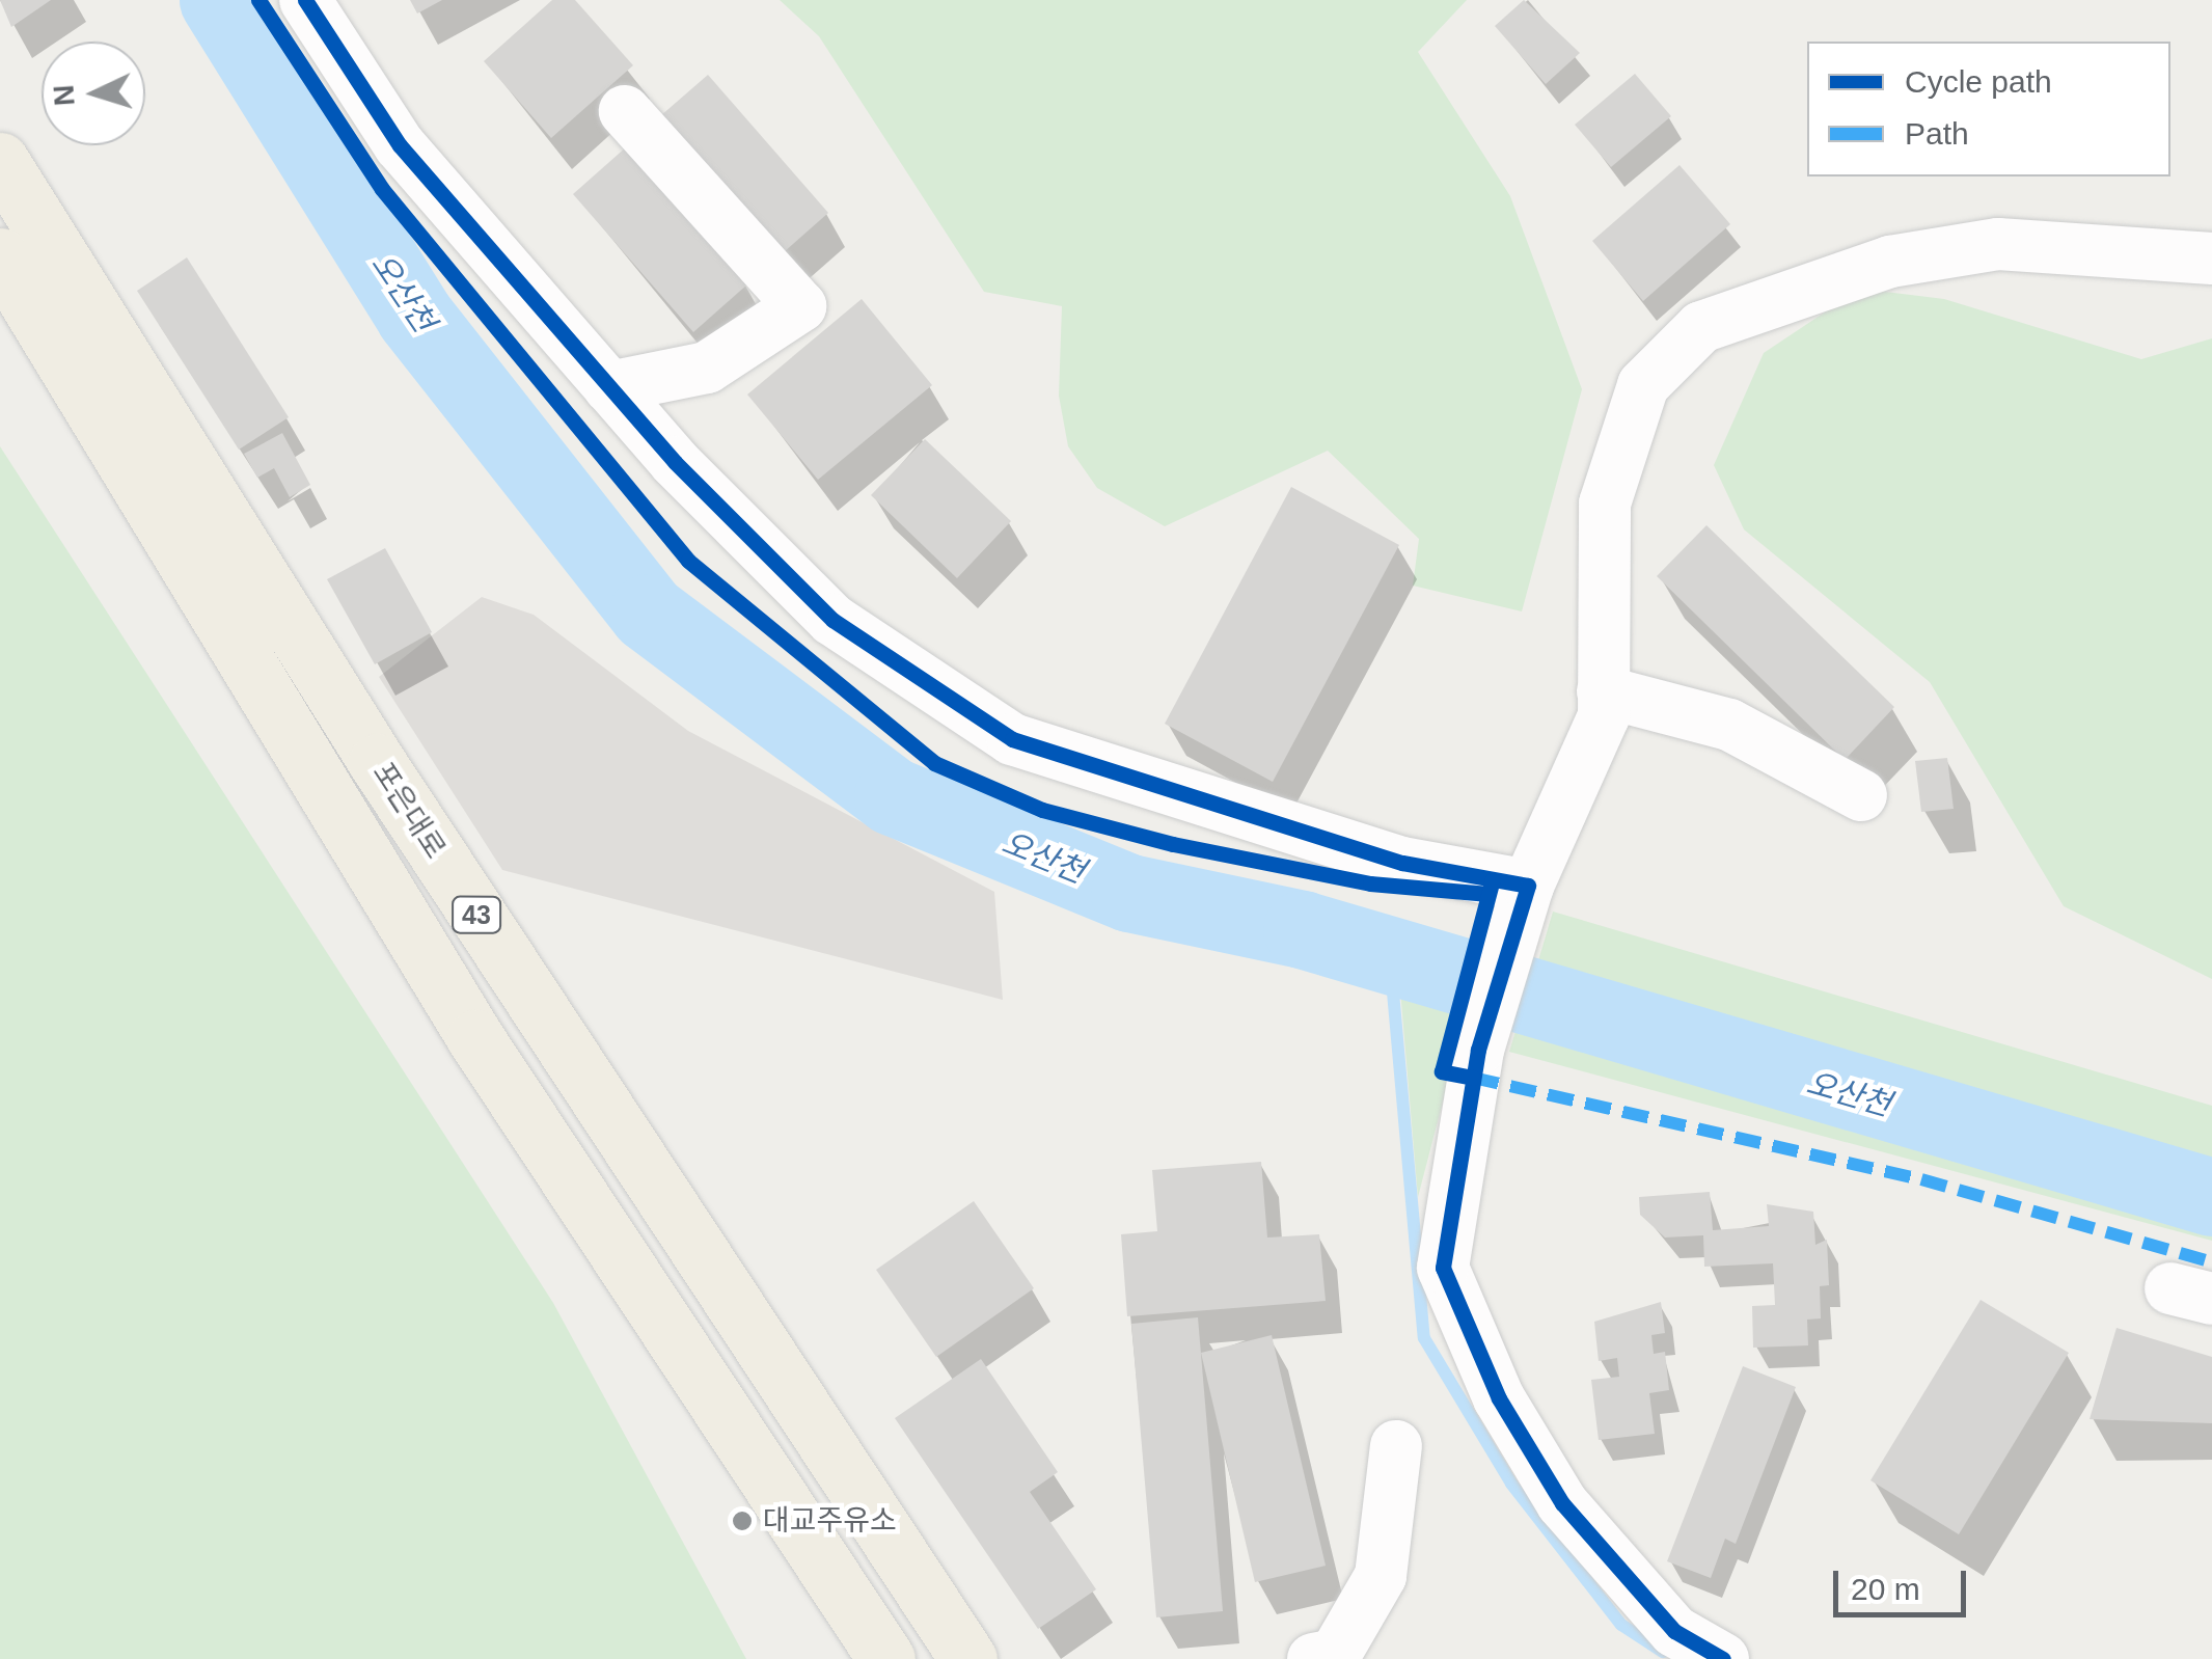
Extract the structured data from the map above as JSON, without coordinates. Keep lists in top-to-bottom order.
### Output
{
  "streets": {
    "highway": ["포은대로", "43"]
  },
  "water": ["오산천"],
  "places": ["대교주유소"],
  "legend": ["Cycle path", "Path"],
  "scale_bar": "20 m",
  "north": "left"
}
